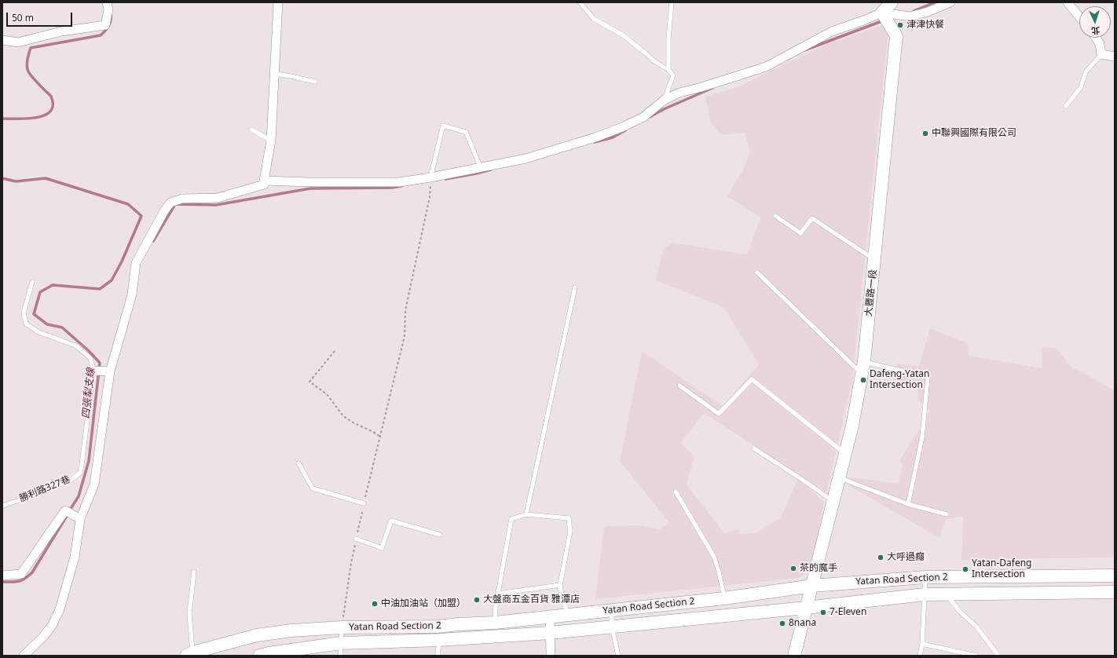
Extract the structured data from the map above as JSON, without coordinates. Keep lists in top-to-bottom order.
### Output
{
  "streets": {
    "street": ["大豐路一段", "Yatan Road Section 2"],
    "lane": ["勝利路327巷"]
  },
  "crossings": [
    ["大豐路一段", "Yatan Road Section 2"]
  ],
  "water": ["四張犁支線"],
  "places": [
    "津津快餐",
    "中聯興國際有限公司",
    "Dafeng-Yatan Intersection",
    "大呼過癮",
    "茶的魔手",
    "Yatan-Dafeng Intersection",
    "大盤商五金百貨 雅潭店",
    "中油加油站（加盟）",
    "7-Eleven",
    "8nana"
  ],
  "scale_bar": "50 m",
  "north": "bottom"
}
